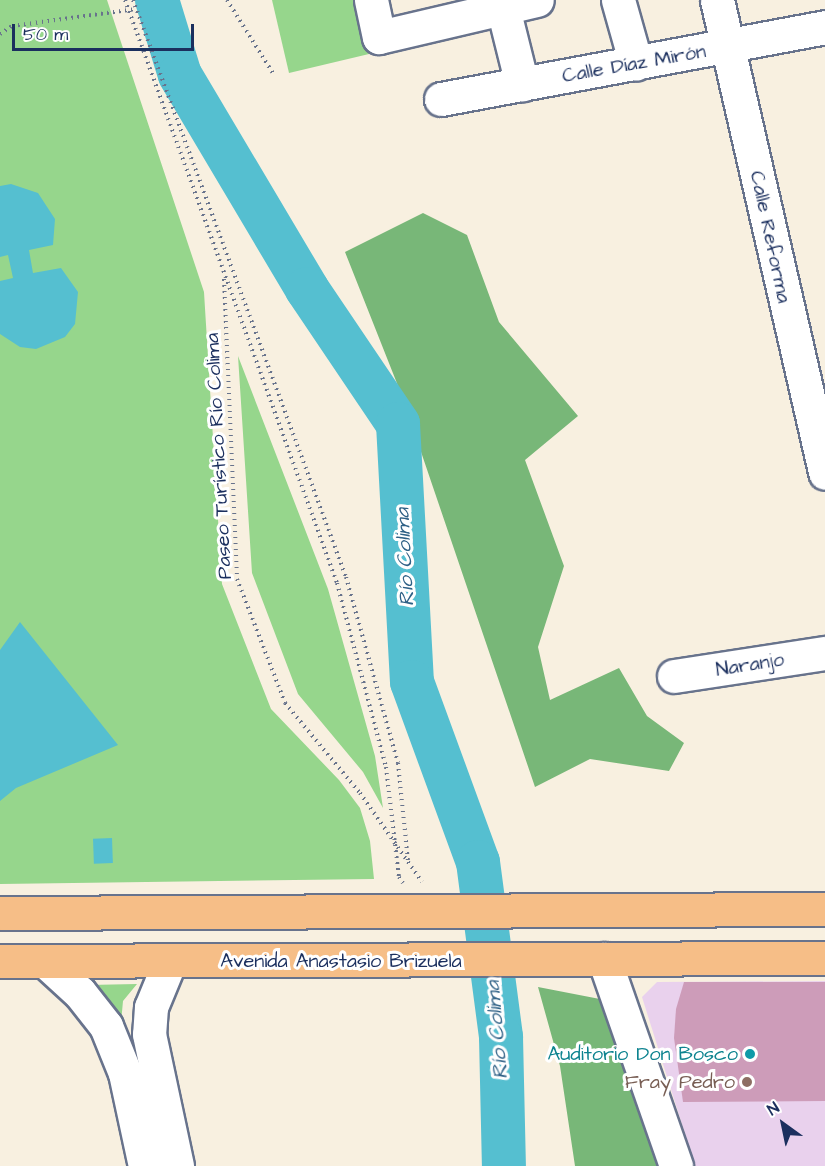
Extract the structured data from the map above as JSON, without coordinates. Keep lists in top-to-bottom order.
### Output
{
  "streets": {
    "main road": ["Avenida Anastasio Brizuela"],
    "street": ["Calle Díaz Mirón", "Calle Reforma", "Naranjo"],
    "path": ["Paseo Turístico Río Colima"]
  },
  "crossings": [
    ["Calle Díaz Mirón", "Calle Reforma"]
  ],
  "water": ["Río Colima"],
  "places": ["Auditorio Don Bosco", "Fray Pedro"],
  "scale_bar": "50 m",
  "north": "top left"
}
